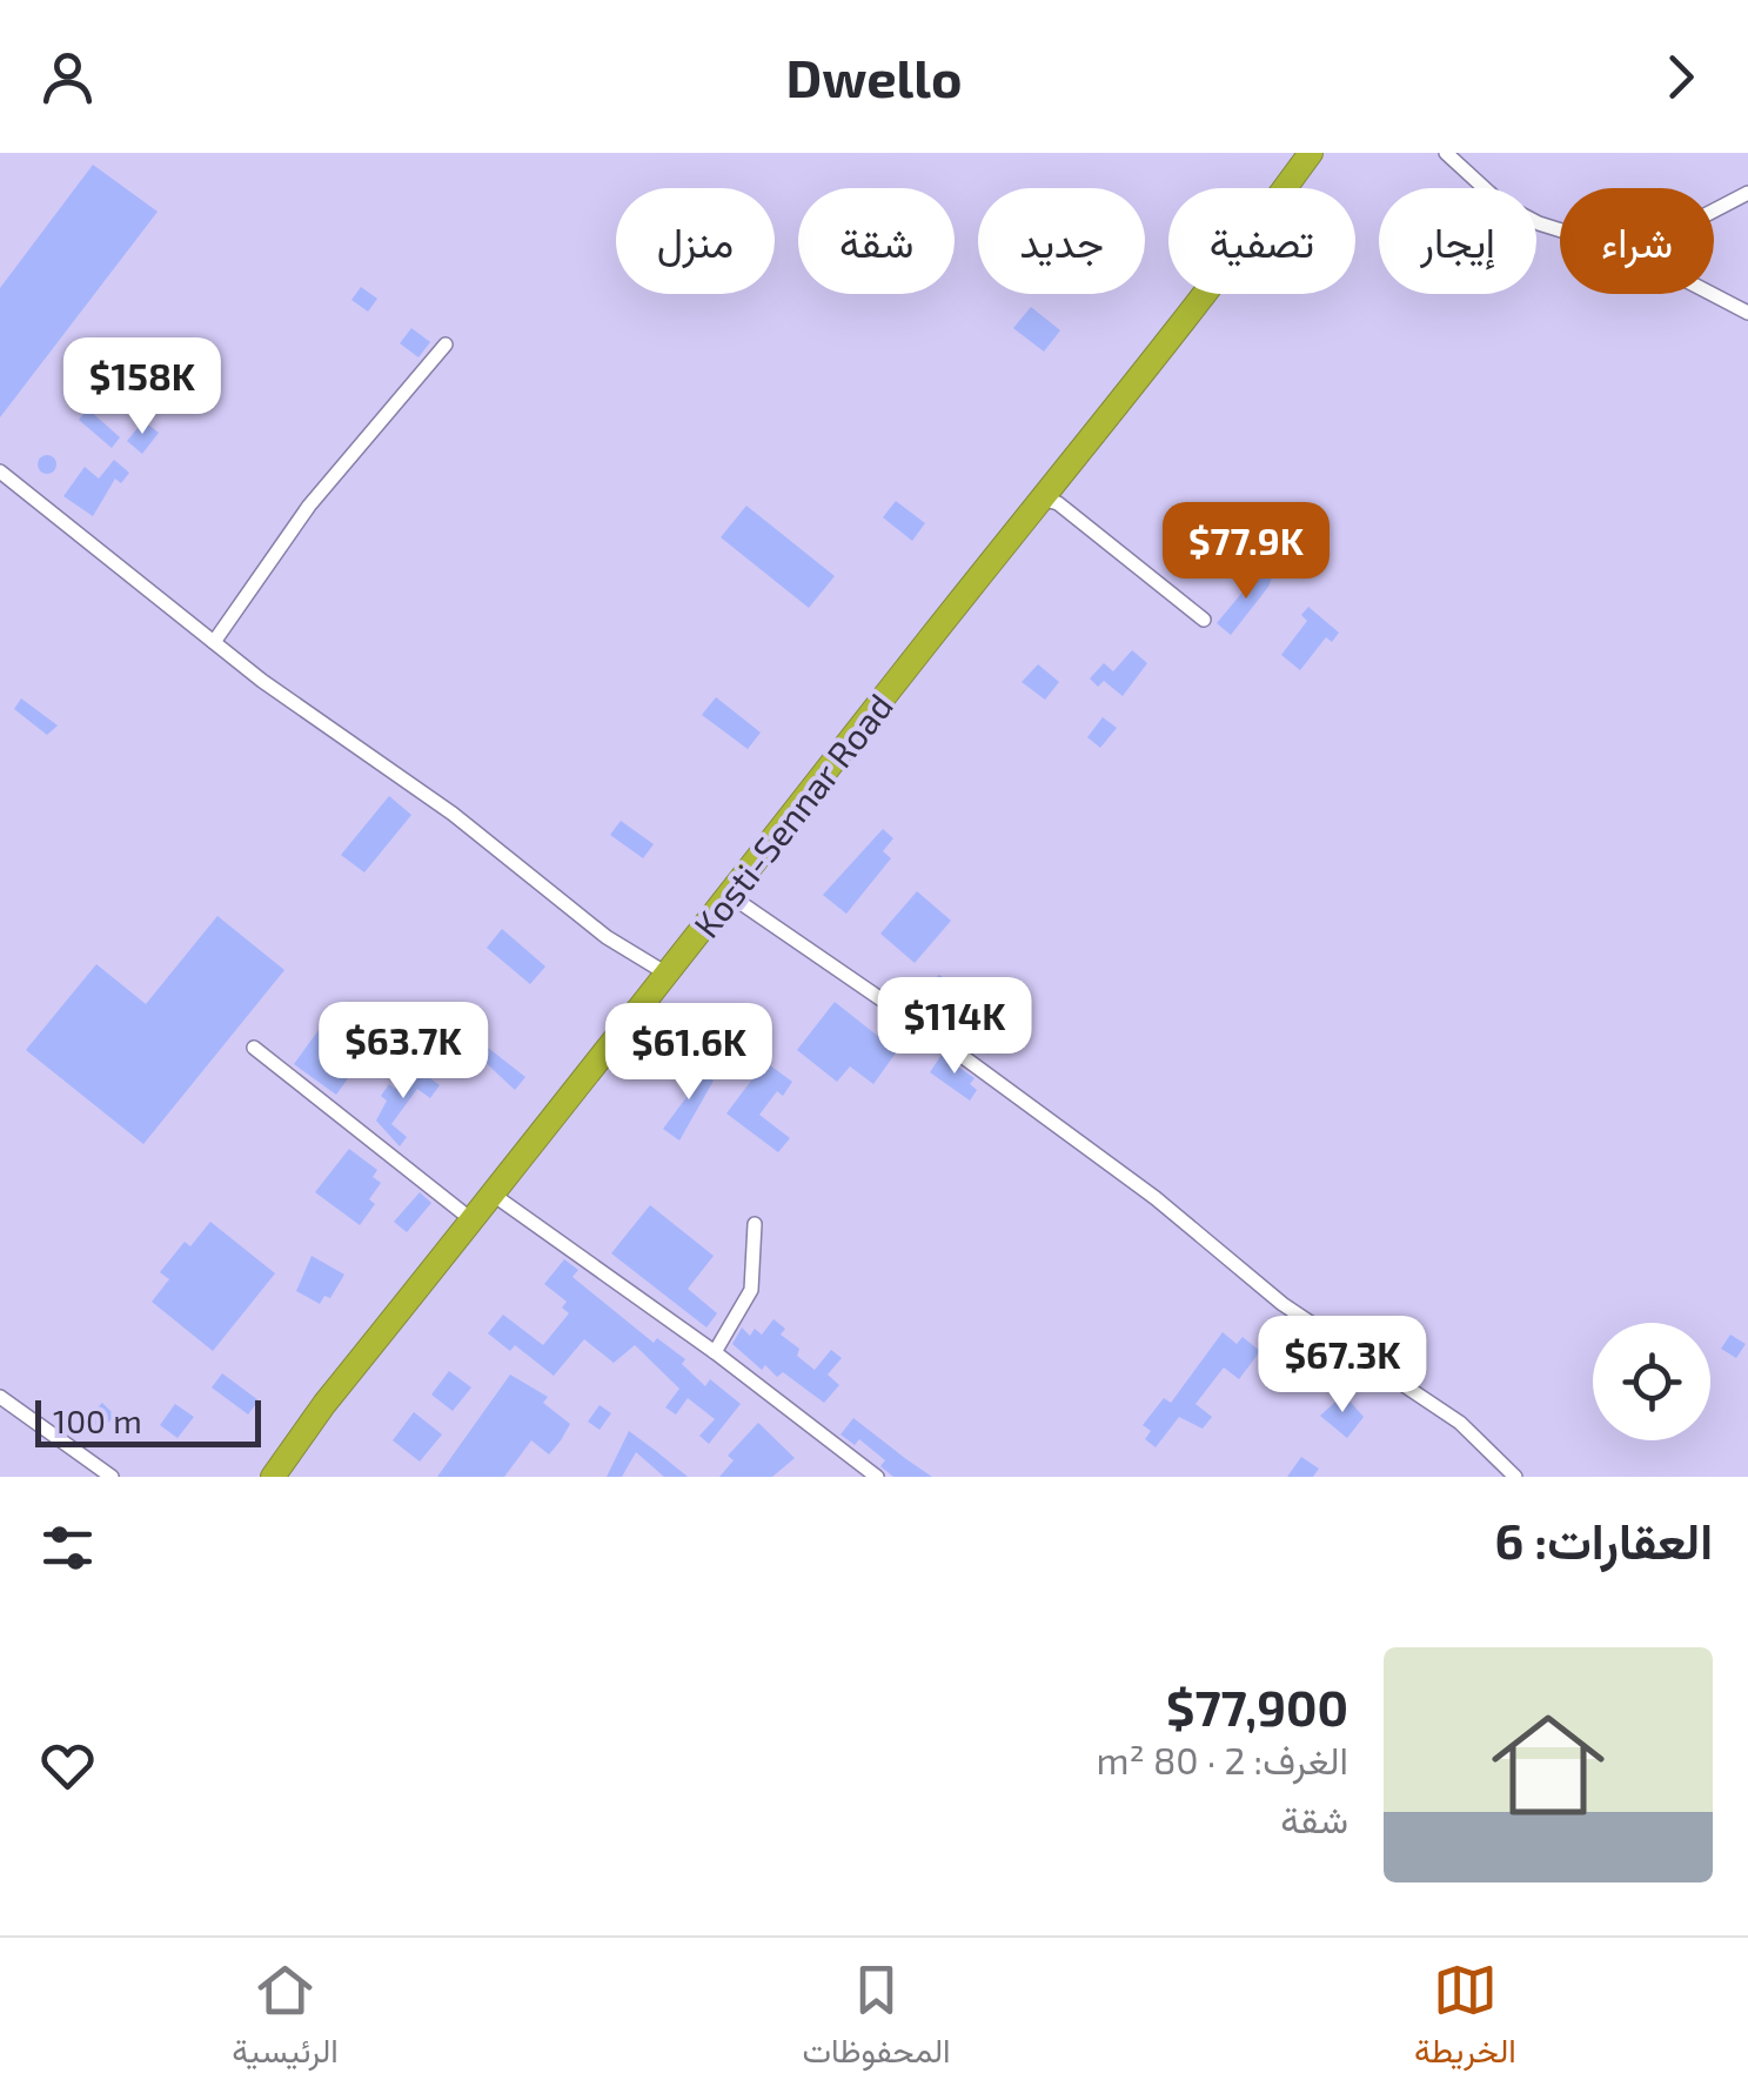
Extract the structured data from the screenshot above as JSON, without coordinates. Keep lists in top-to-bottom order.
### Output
{
  "streets": {
    "highway": ["Kosti-Sennar Road"]
  },
  "scale_bar": "100 m",
  "page": {
    "header": "Dwello",
    "chip": [
      "شراء",
      "إيجار",
      "تصفية",
      "جديد",
      "شقة",
      "منزل"
    ],
    "price": [
      "$158K",
      "$77.9K",
      "$114K",
      "$63.7K",
      "$61.6K",
      "$67.3K"
    ],
    "scale": "100 m",
    "heading": "العقارات: 6",
    "list": [
      {
        "name": "$77,900",
        "note": "الغرف: 2 · 80 m² · شقة"
      }
    ],
    "tabs": ["الخريطة", "المحفوظات", "الرئيسية"]
  }
}
